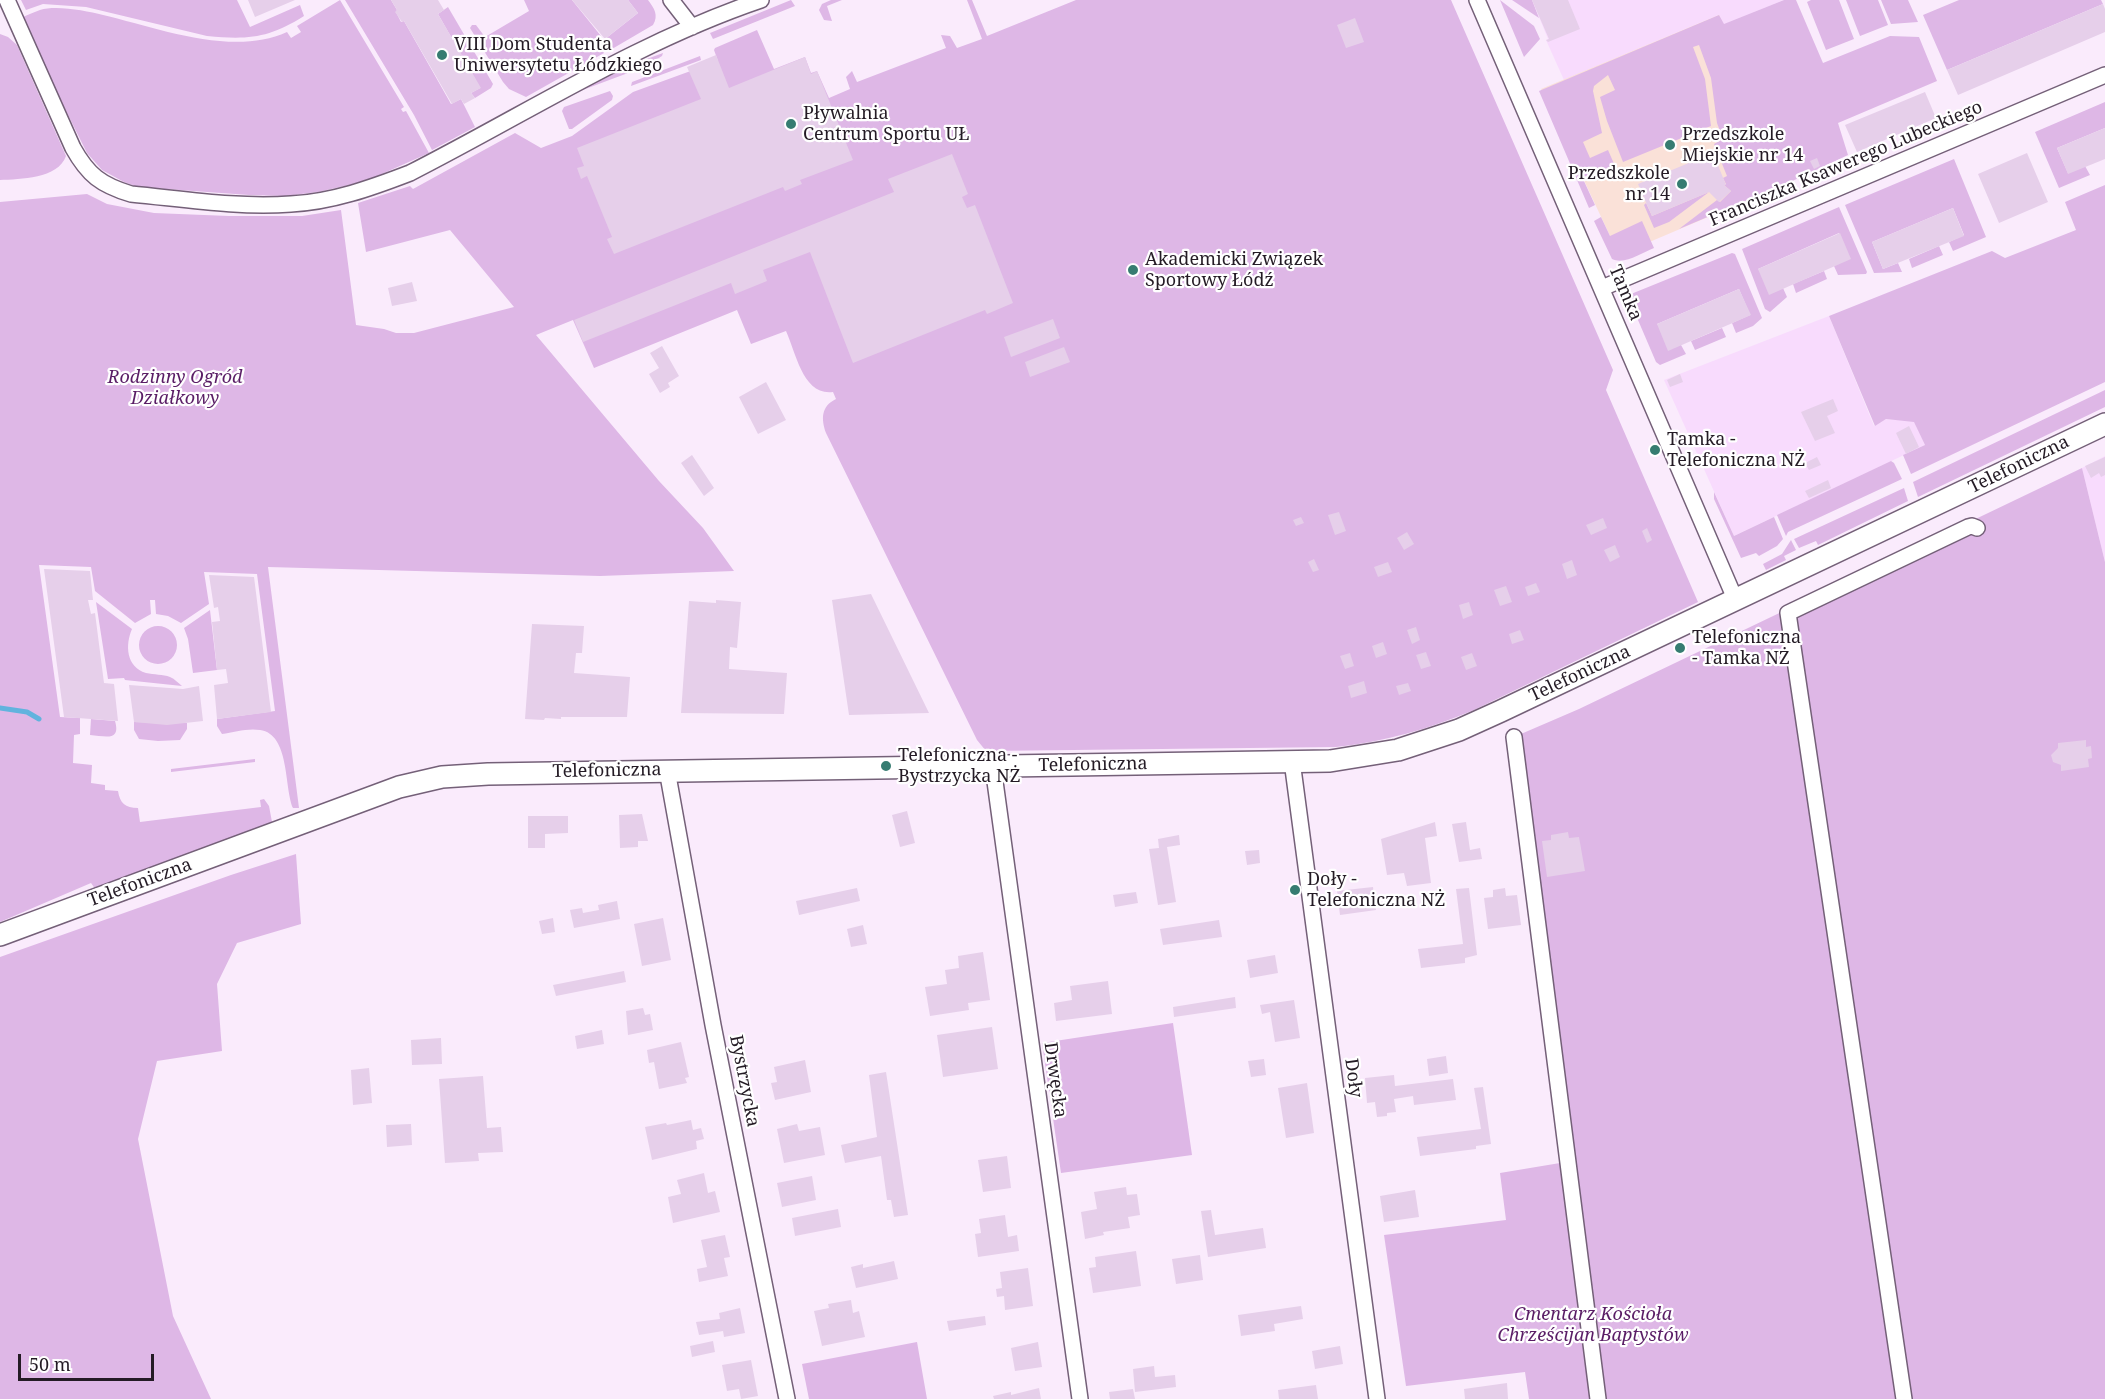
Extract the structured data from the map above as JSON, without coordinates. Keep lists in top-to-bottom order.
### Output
{
  "streets": {
    "street": [
      "Franciszka Ksawerego Lubeckiego",
      "Tamka",
      "Telefoniczna",
      "Doły",
      "Drwęcka",
      "Bystrzycka"
    ]
  },
  "crossings": [
    ["Franciszka Ksawerego Lubeckiego", "Tamka"],
    ["Tamka", "Telefoniczna"],
    ["Telefoniczna", "Doły"],
    ["Telefoniczna", "Drwęcka"],
    ["Telefoniczna", "Bystrzycka"]
  ],
  "parks": ["Rodzinny Ogród Działkowy", "Cmentarz Kościoła Chrześcijan Baptystów"],
  "places": [
    "VIII Dom Studenta Uniwersytetu Łódzkiego",
    "Pływalnia Centrum Sportu UŁ",
    "Przedszkole Miejskie nr 14",
    "Przedszkole nr 14",
    "Akademicki Związek Sportowy Łódź",
    "Tamka - Telefoniczna NŻ",
    "Telefoniczna - Tamka NŻ",
    "Telefoniczna - Bystrzycka NŻ",
    "Doły - Telefoniczna NŻ"
  ],
  "scale_bar": "50 m"
}
